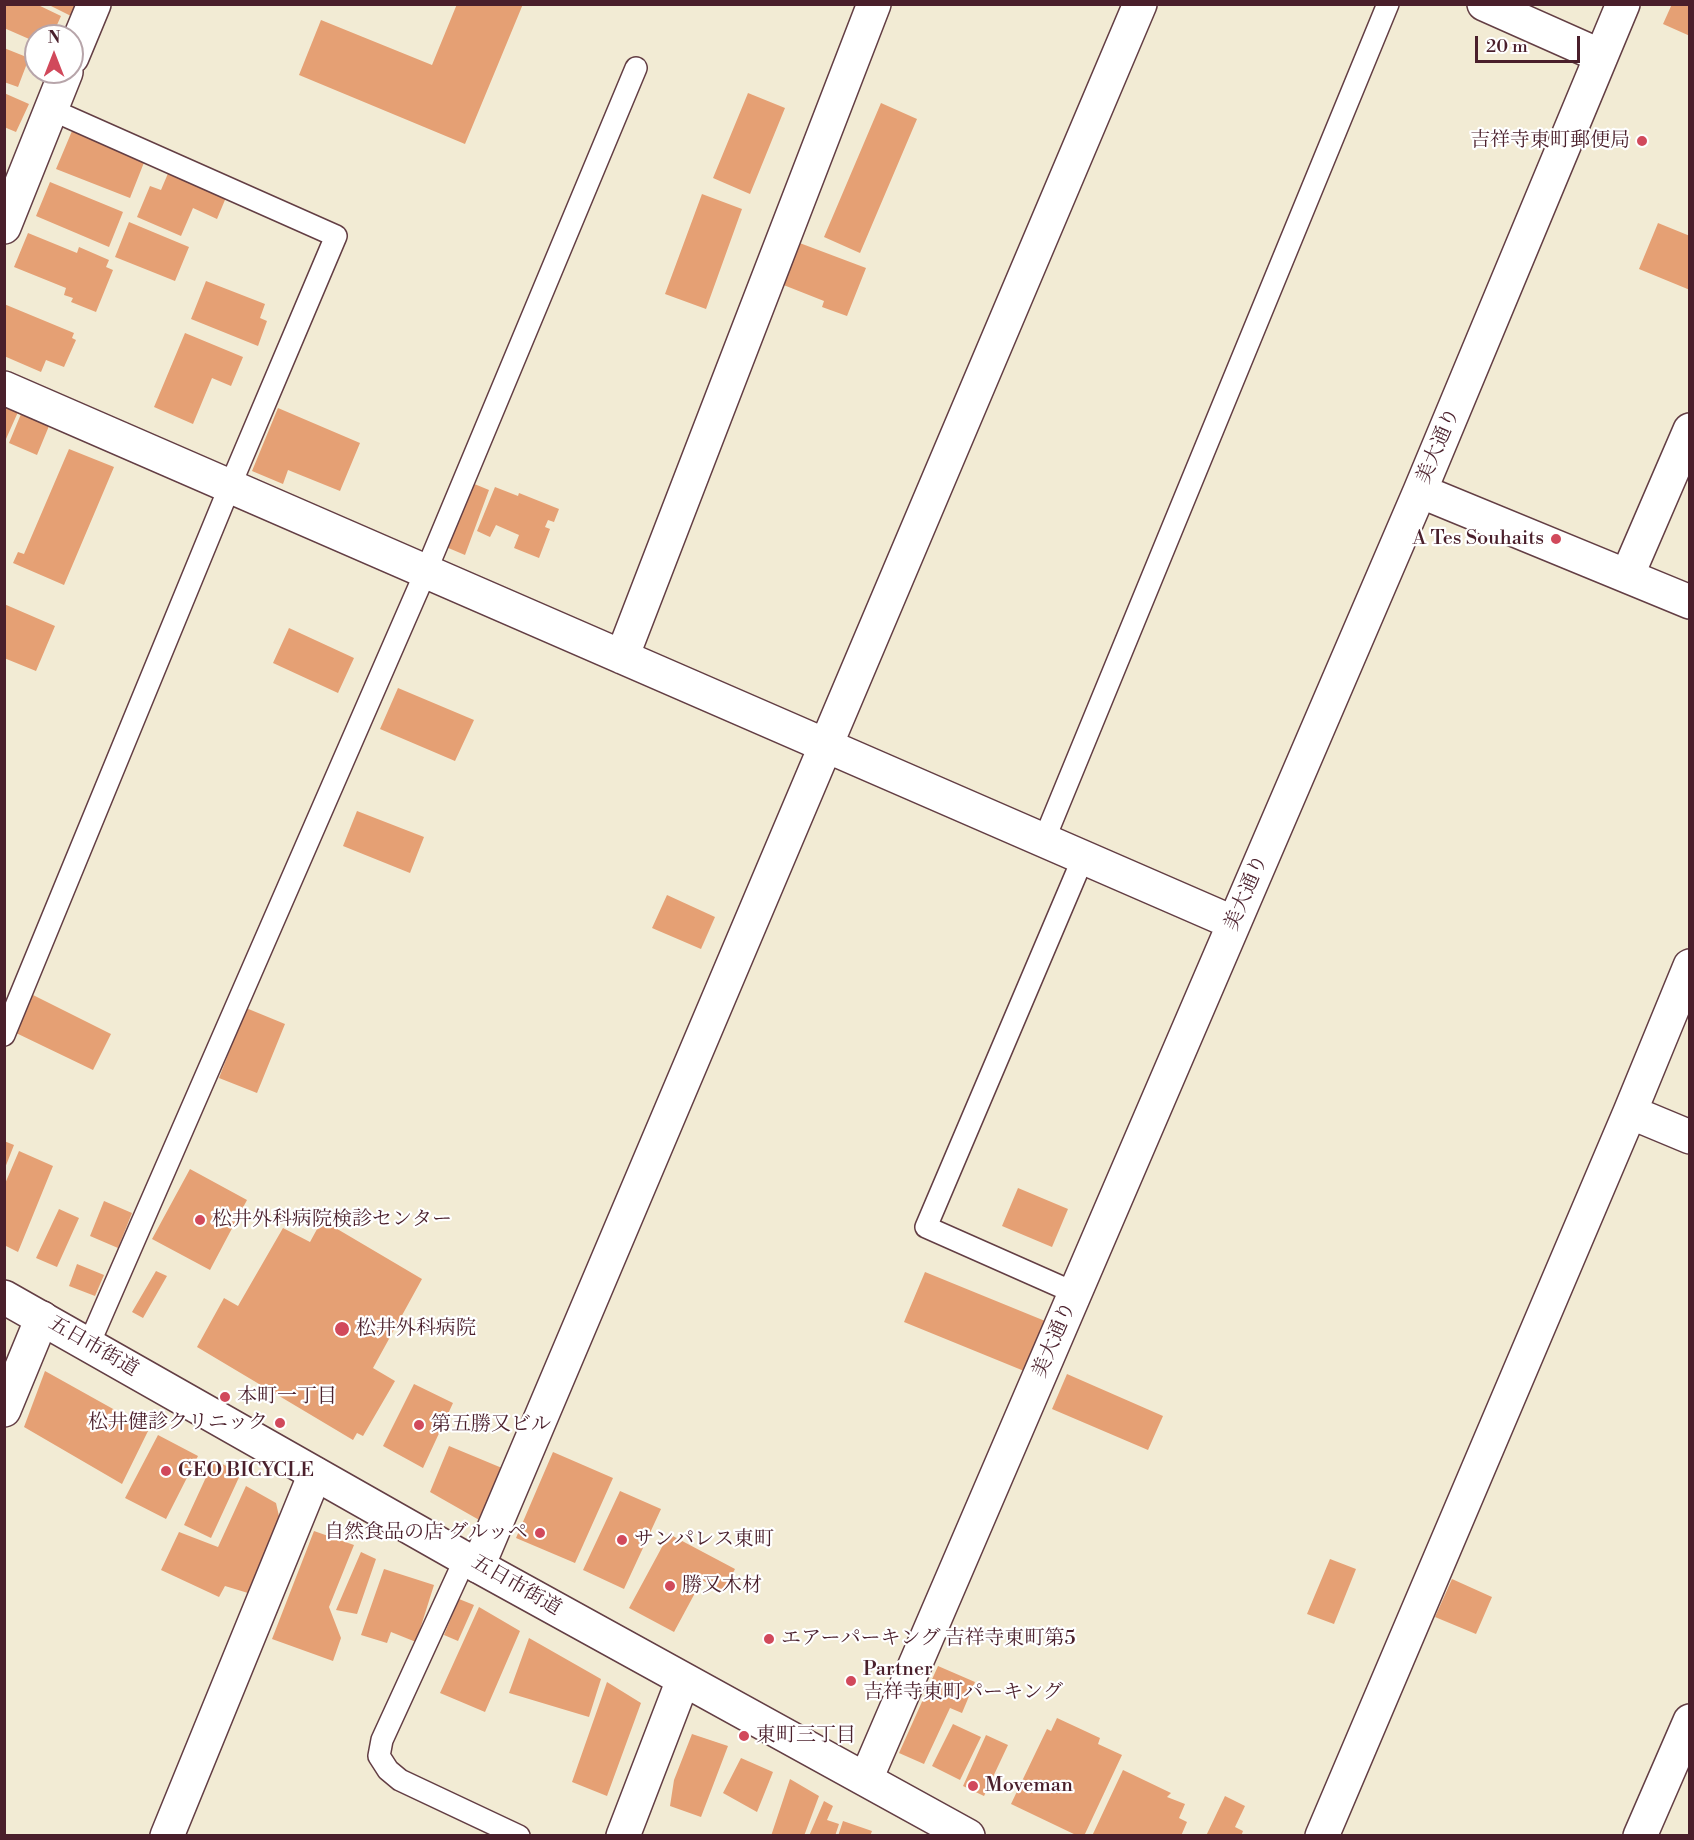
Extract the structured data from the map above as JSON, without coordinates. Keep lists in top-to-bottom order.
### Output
{
  "streets": {
    "street": ["美大通り", "五日市街道"]
  },
  "crossings": [
    ["美大通り", "五日市街道"]
  ],
  "places": [
    "吉祥寺東町郵便局",
    "A Tes Souhaits",
    "松井外科病院検診センター",
    "松井外科病院",
    "本町一丁目",
    "松井健診クリニック",
    "第五勝又ビル",
    "GEO BICYCLE",
    "自然食品の店 グルッペ",
    "サンパレス東町",
    "勝又木材",
    "エアーパーキング 吉祥寺東町第5",
    "Partner 吉祥寺東町パーキング",
    "東町三丁目",
    "Moveman"
  ],
  "scale_bar": "20 m",
  "north": "top"
}
